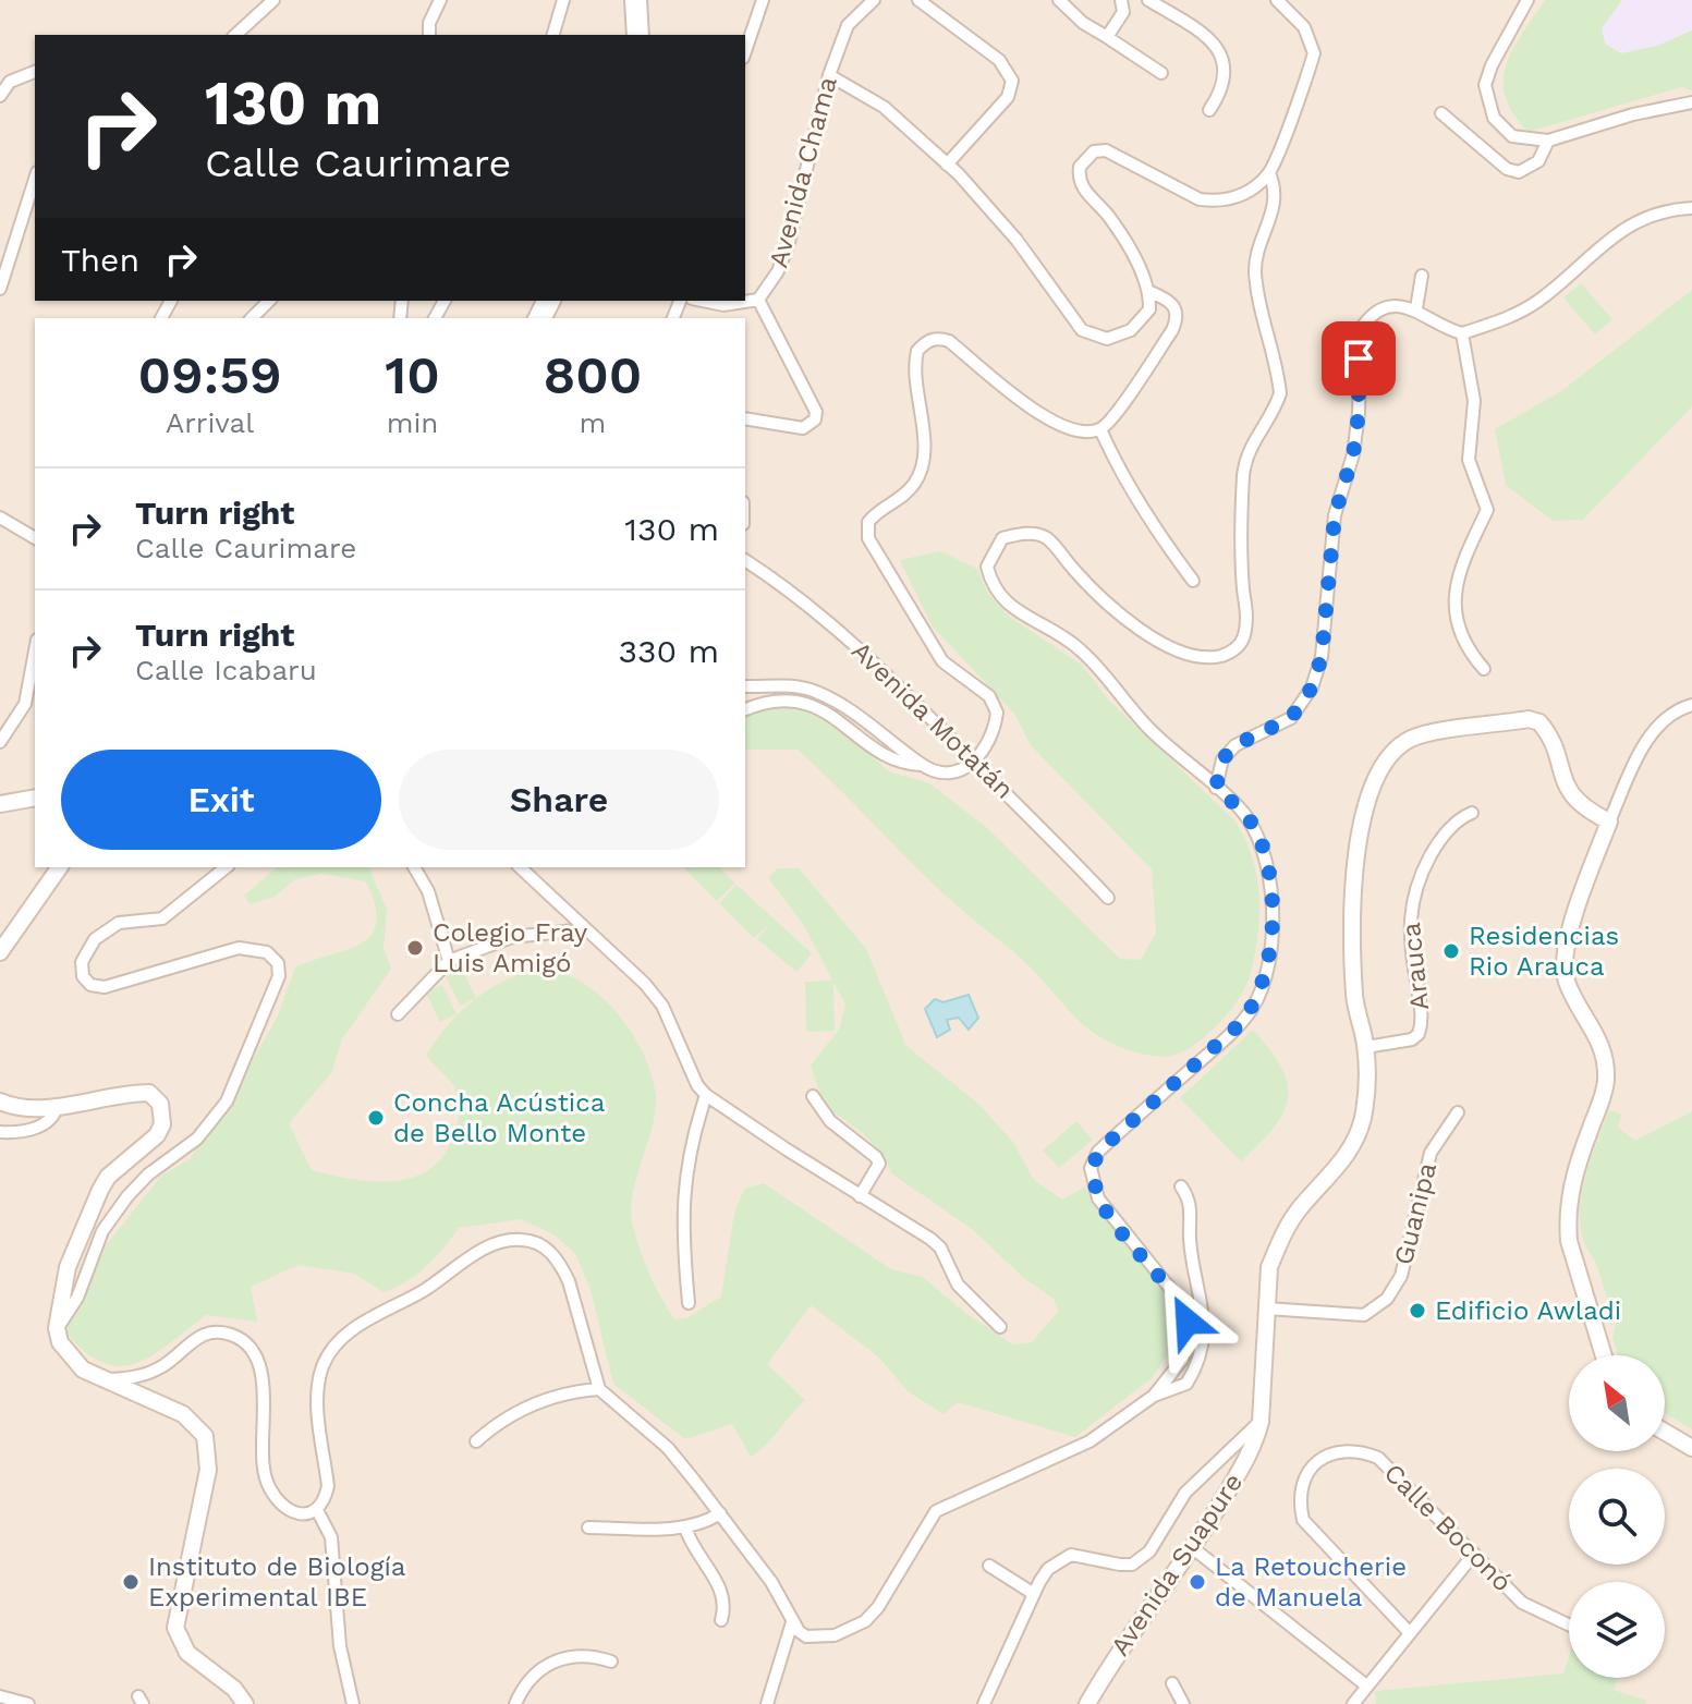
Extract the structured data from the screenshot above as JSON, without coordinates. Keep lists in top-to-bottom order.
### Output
{
  "streets": {
    "street": [
      "Avenida Chama",
      "Avenida Motatán",
      "Arauca",
      "Guanipa",
      "Calle Boconó",
      "Avenida Suapure"
    ]
  },
  "crossings": [
    ["Arauca", "Avenida Suapure"],
    ["Guanipa", "Avenida Suapure"]
  ],
  "places": [
    "Colegio Fray Luis Amigó",
    "Residencias Rio Arauca",
    "Concha Acústica de Bello Monte",
    "Edificio Awladi",
    "Instituto de Biología Experimental IBE",
    "La Retoucherie de Manuela"
  ],
  "north": "top left",
  "page": {
    "turn": ["130 m", "Calle Caurimare"],
    "then": "Then",
    "eta": [
      "09:59",
      "Arrival",
      "10",
      "min",
      "800",
      "m"
    ],
    "list": [
      {
        "name": "Turn right",
        "note": "Calle Caurimare",
        "value": "130 m"
      },
      {
        "name": "Turn right",
        "note": "Calle Icabaru",
        "value": "330 m"
      }
    ],
    "buttons": ["Exit", "Share"]
  }
}
